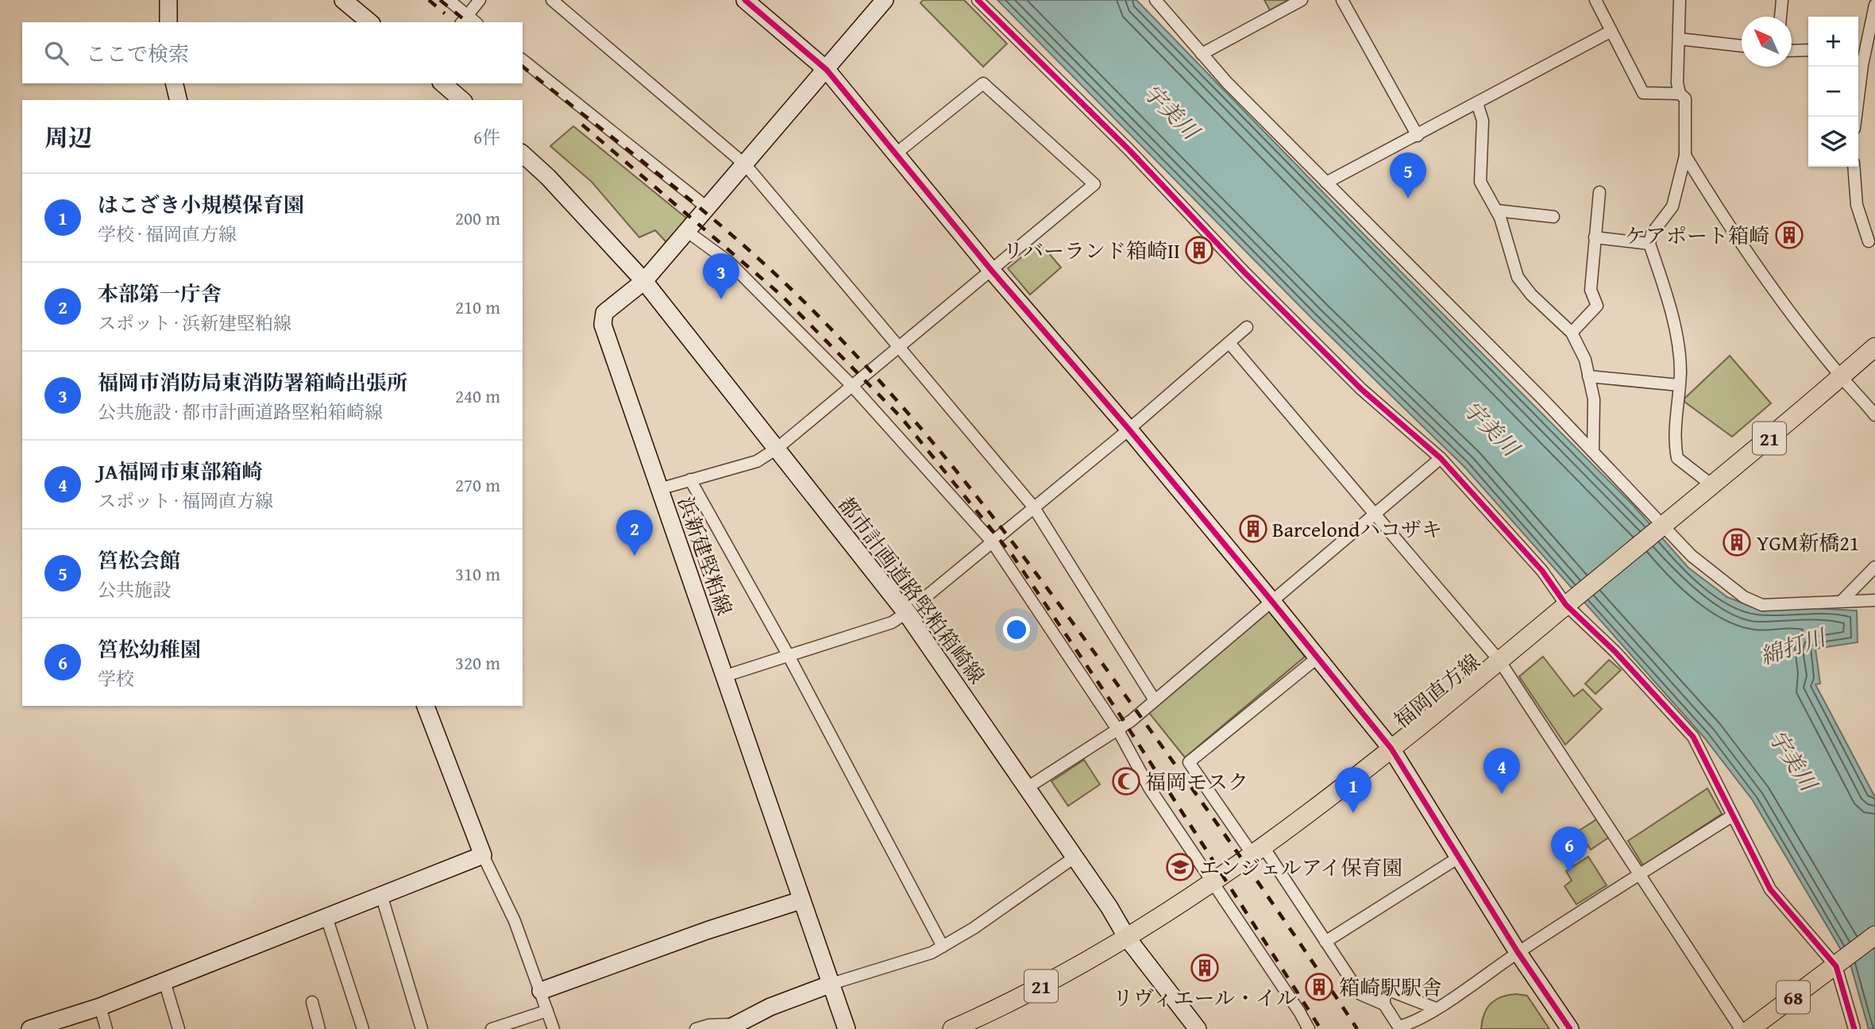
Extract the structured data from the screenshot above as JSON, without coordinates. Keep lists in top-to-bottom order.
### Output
{
  "streets": {
    "main road": ["21", "福岡直方線", "68"],
    "street": ["浜新建堅粕線", "都市計画道路堅粕箱崎線"]
  },
  "crossings": [
    ["浜新建堅粕線", "都市計画道路堅粕箱崎線"],
    ["都市計画道路堅粕箱崎線", "福岡直方線"]
  ],
  "water": ["宇美川", "綿打川"],
  "places": {
    "building": [
      "ケアポート箱崎",
      "リバーランド箱崎II",
      "Barcelondハコザキ",
      "YGM新橋21",
      "リヴィエール・イル",
      "箱崎駅駅舎"
    ],
    "mosque": ["福岡モスク"],
    "school or university": ["エンジェルアイ保育園"]
  },
  "north": "top left",
  "page": {
    "map_buttons": ["+", "−"],
    "search": "ここで検索",
    "heading": ["周辺", "6件"],
    "pins": [
      "5",
      "3",
      "2",
      "4",
      "1",
      "6"
    ],
    "list": [
      {
        "mark": "1",
        "name": "はこざき小規模保育園",
        "note": "学校 · 福岡直方線",
        "value": "200 m"
      },
      {
        "mark": "2",
        "name": "本部第一庁舎",
        "note": "スポット · 浜新建堅粕線",
        "value": "210 m"
      },
      {
        "mark": "3",
        "name": "福岡市消防局東消防署箱崎出張所",
        "note": "公共施設 · 都市計画道路堅粕箱崎線",
        "value": "240 m"
      },
      {
        "mark": "4",
        "name": "JA福岡市東部箱崎",
        "note": "スポット · 福岡直方線",
        "value": "270 m"
      },
      {
        "mark": "5",
        "name": "筥松会館",
        "note": "公共施設",
        "value": "310 m"
      },
      {
        "mark": "6",
        "name": "筥松幼稚園",
        "note": "学校",
        "value": "320 m"
      }
    ]
  }
}
